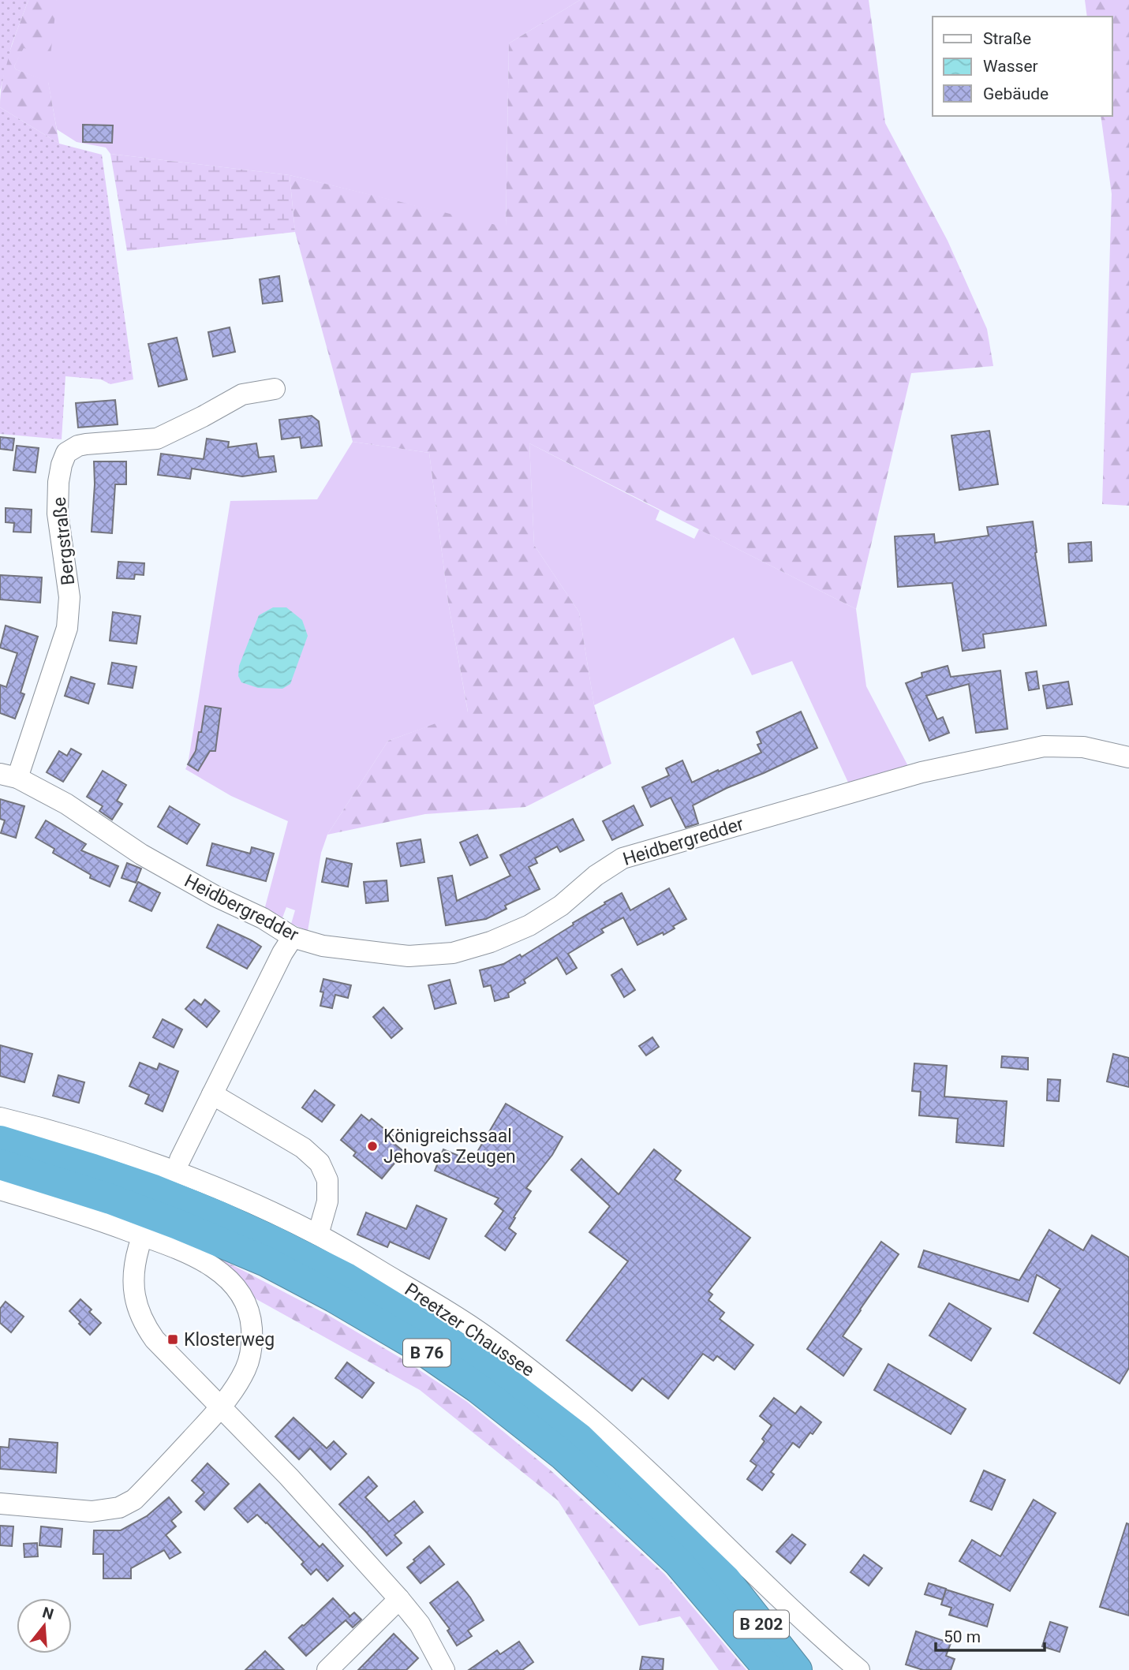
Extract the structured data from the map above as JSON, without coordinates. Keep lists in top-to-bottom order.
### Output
{
  "streets": {
    "highway": ["Preetzer Chaussee", "B 76", "B 202"],
    "street": ["Bergstraße", "Heidbergredder"]
  },
  "crossings": [
    ["Bergstraße", "Heidbergredder"]
  ],
  "places": {
    "other": ["Königreichssaal Jehovas Zeugen"],
    "transit": ["Klosterweg"]
  },
  "legend": ["Straße", "Wasser", "Gebäude"],
  "scale_bar": "50 m",
  "north": "top"
}
